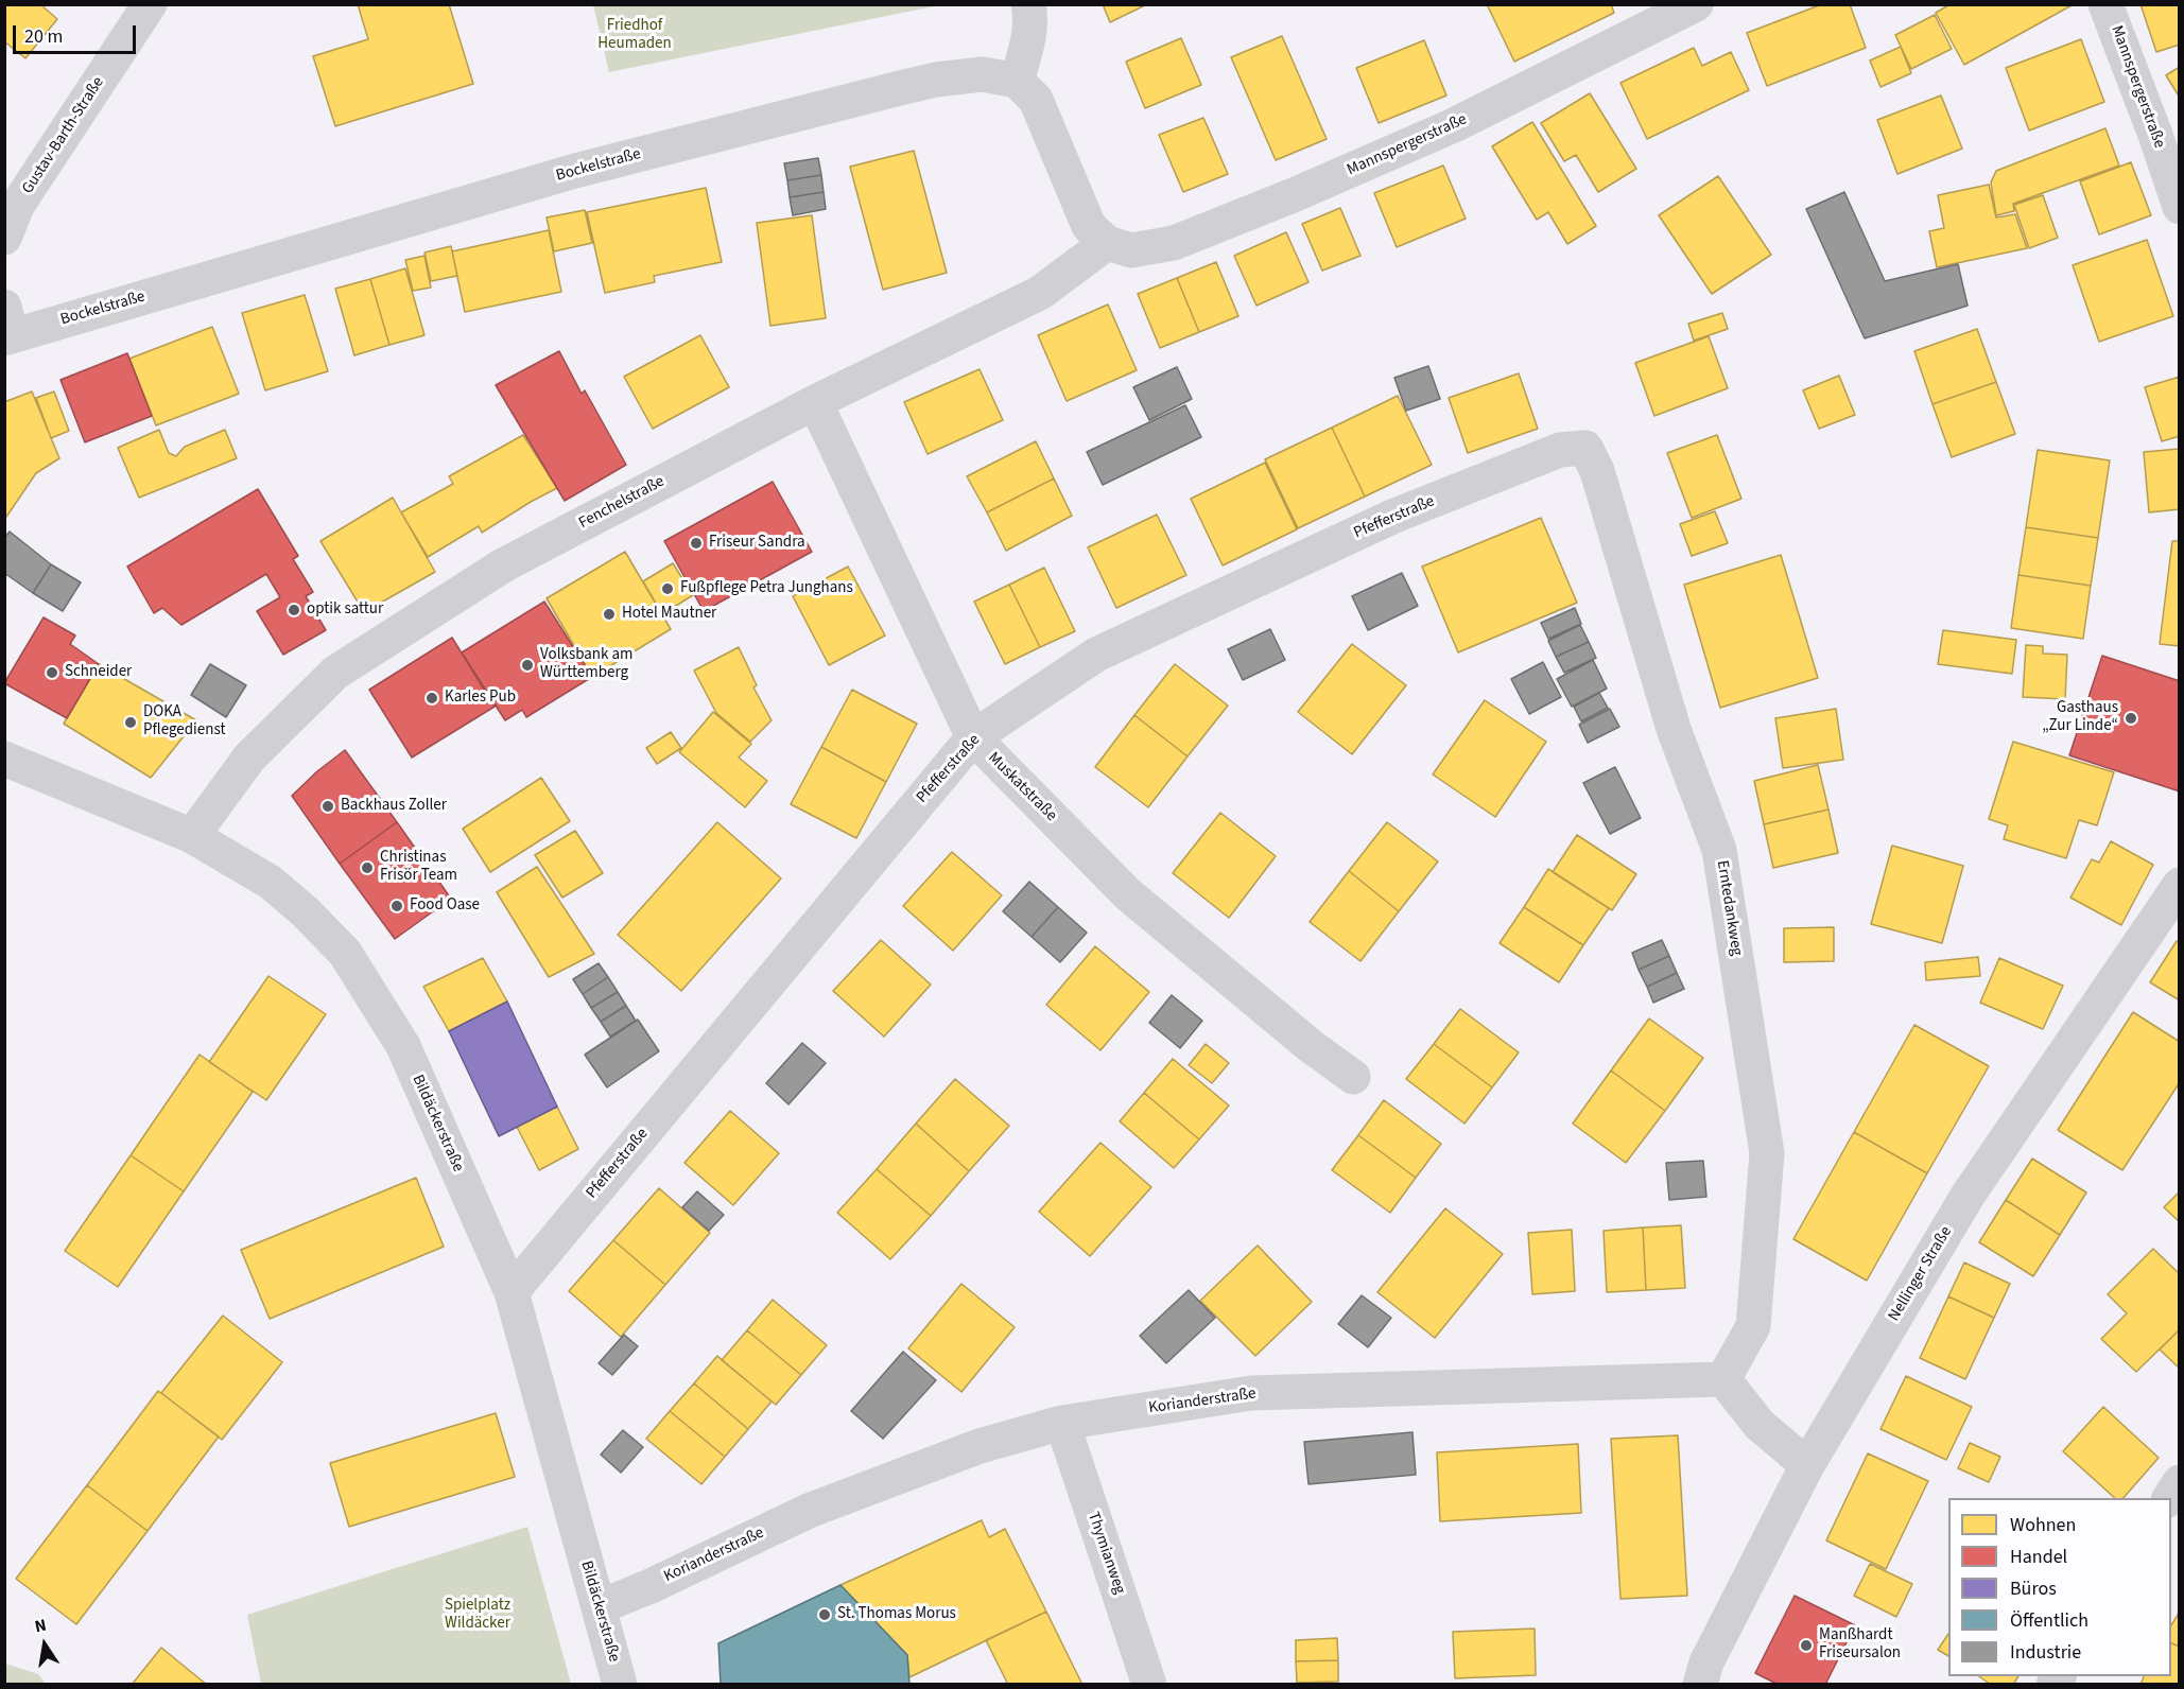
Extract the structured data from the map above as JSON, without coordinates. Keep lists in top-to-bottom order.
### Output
{
  "streets": {
    "street": [
      "Mannspergerstraße",
      "Gustav-Barth-Straße",
      "Bockelstraße",
      "Fenchelstraße",
      "Pfefferstraße",
      "Muskatstraße",
      "Erntedankweg",
      "Bildäckerstraße",
      "Nellinger Straße",
      "Korianderstraße",
      "Thymianweg"
    ]
  },
  "crossings": [
    ["Mannspergerstraße", "Fenchelstraße"],
    ["Fenchelstraße", "Muskatstraße"],
    ["Fenchelstraße", "Bildäckerstraße"],
    ["Pfefferstraße", "Muskatstraße"],
    ["Pfefferstraße", "Erntedankweg"],
    ["Pfefferstraße", "Bildäckerstraße"],
    ["Erntedankweg", "Korianderstraße"],
    ["Bildäckerstraße", "Korianderstraße"],
    ["Korianderstraße", "Thymianweg"]
  ],
  "parks": ["Friedhof Heumaden", "Spielplatz Wildäcker"],
  "places": [
    "Friseur Sandra",
    "Fußpflege Petra Junghans",
    "optik sattur",
    "Hotel Mautner",
    "Volksbank am Württemberg",
    "Schneider",
    "Karles Pub",
    "Gasthaus „Zur Linde“",
    "DOKA Pflegedienst",
    "Backhaus Zoller",
    "Christinas Frisör Team",
    "Food Oase",
    "St. Thomas Morus",
    "Manßhardt Friseursalon"
  ],
  "legend": [
    "Wohnen",
    "Handel",
    "Büros",
    "Öffentlich",
    "Industrie"
  ],
  "scale_bar": "20 m",
  "north": "top"
}
